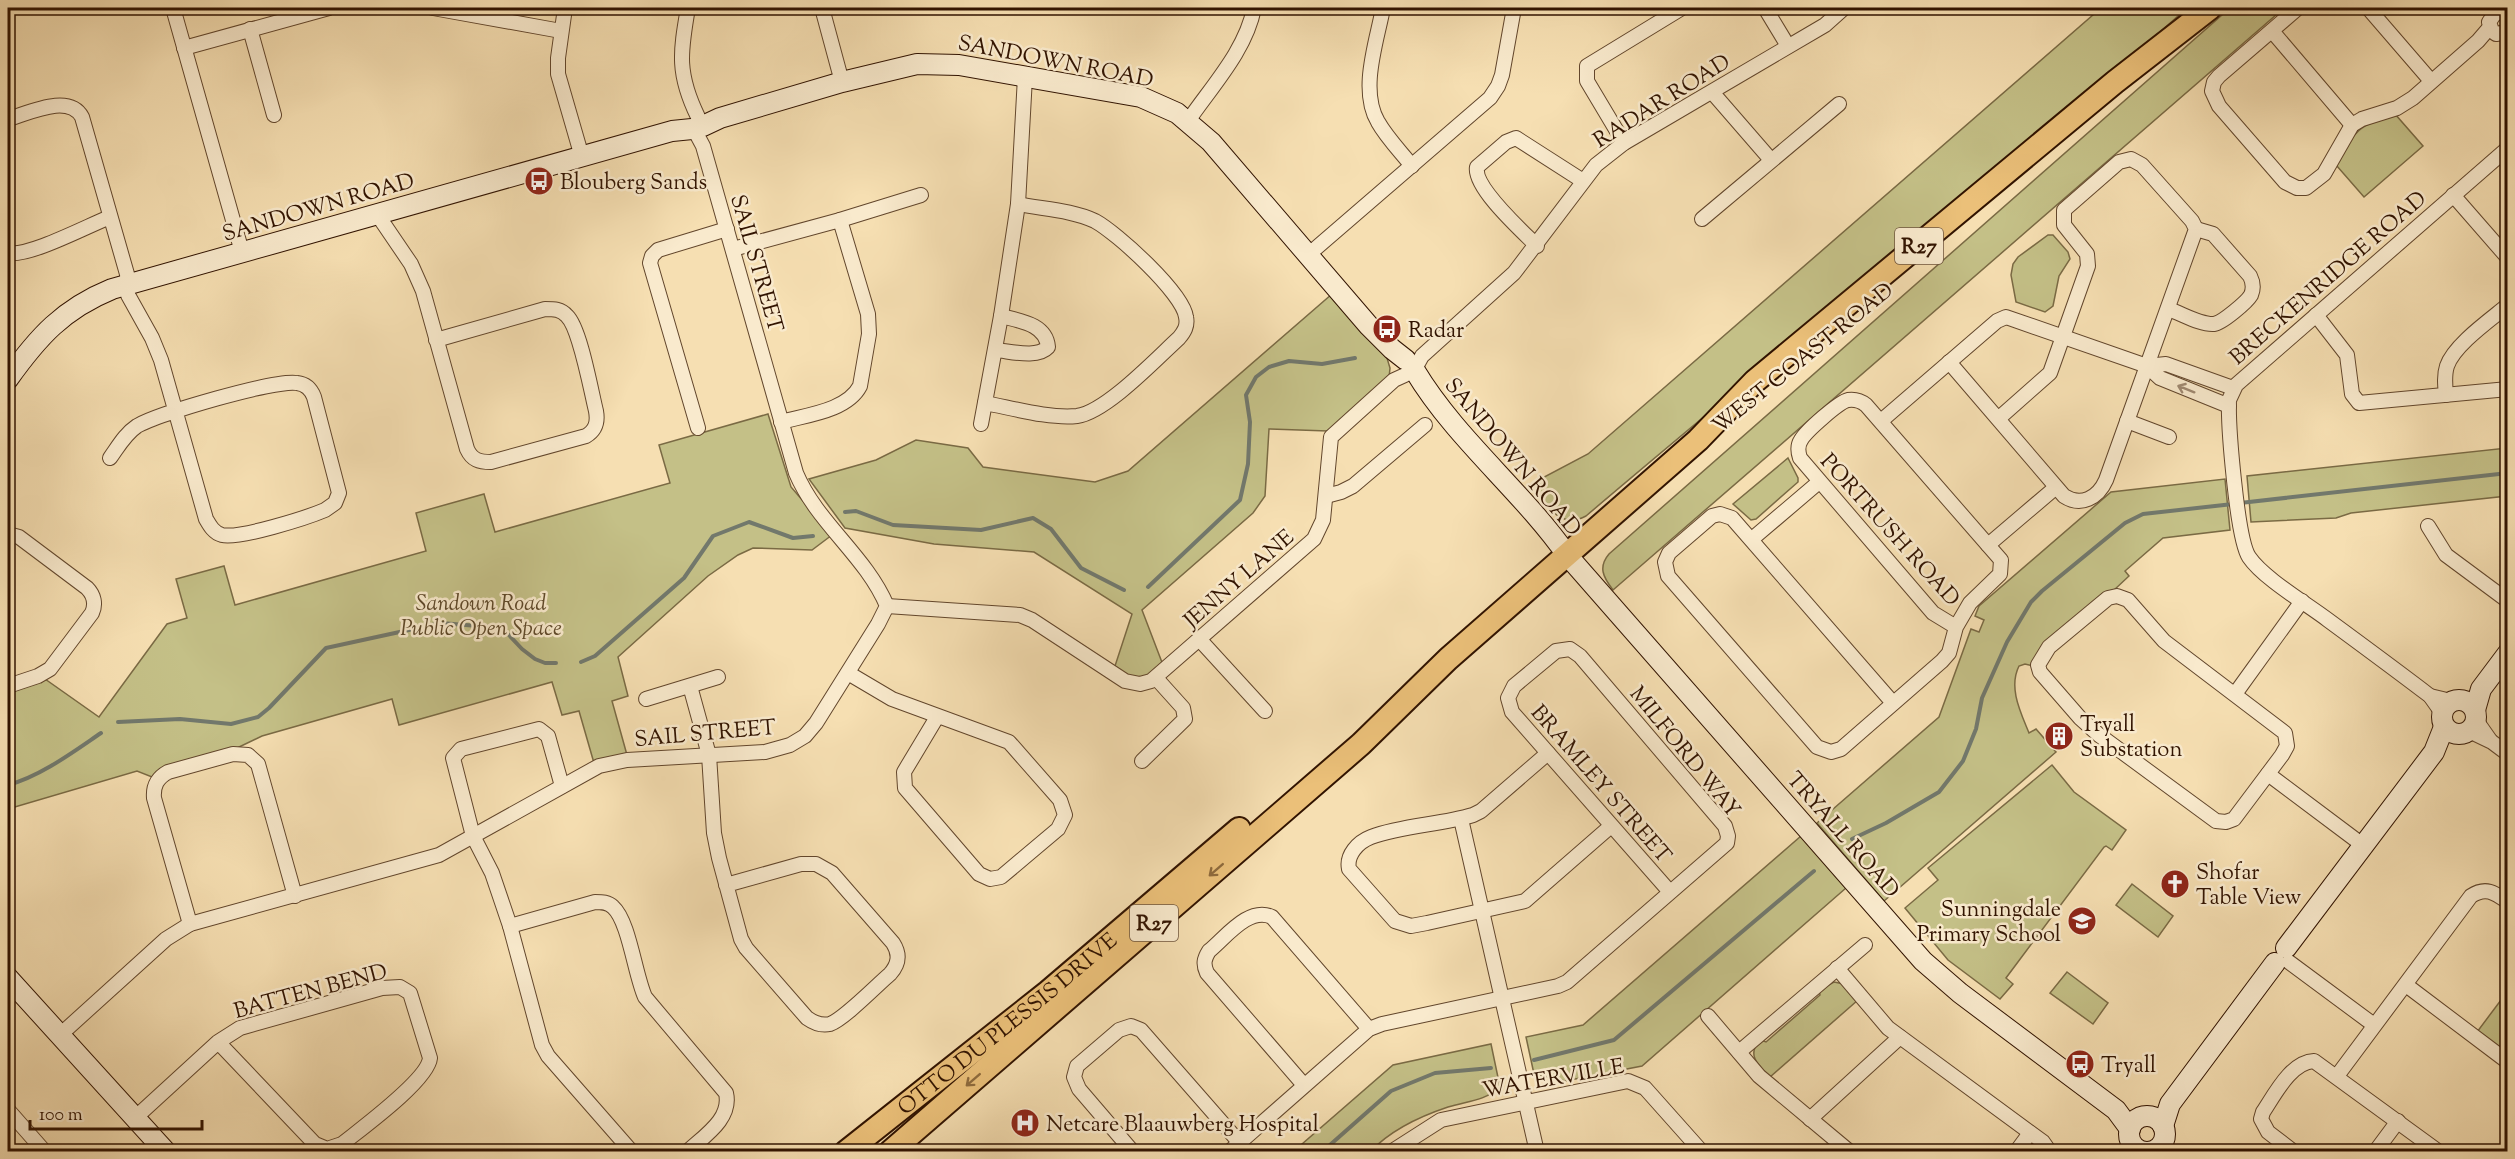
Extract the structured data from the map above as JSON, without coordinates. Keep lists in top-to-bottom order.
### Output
{
  "streets": {
    "main road": ["R27", "WEST COAST ROAD", "OTTO DU PLESSIS DRIVE"],
    "street": [
      "SANDOWN ROAD",
      "RADAR ROAD",
      "SAIL STREET",
      "BRECKENRIDGE ROAD",
      "PORTRUSH ROAD",
      "JENNY LANE",
      "MILFORD WAY",
      "BRAMLEY STREET",
      "TRYALL ROAD",
      "BATTEN BEND",
      "WATERVILLE"
    ]
  },
  "crossings": [
    ["SANDOWN ROAD", "RADAR ROAD"],
    ["SANDOWN ROAD", "SAIL STREET"],
    ["SANDOWN ROAD", "WEST COAST ROAD"],
    ["SANDOWN ROAD", "JENNY LANE"],
    ["SANDOWN ROAD", "TRYALL ROAD"],
    ["SANDOWN ROAD", "OTTO DU PLESSIS DRIVE"],
    ["RADAR ROAD", "JENNY LANE"],
    ["WEST COAST ROAD", "TRYALL ROAD"],
    ["WEST COAST ROAD", "OTTO DU PLESSIS DRIVE"],
    ["MILFORD WAY", "BRAMLEY STREET"],
    ["TRYALL ROAD", "OTTO DU PLESSIS DRIVE"]
  ],
  "parks": ["Sandown Road Public Open Space"],
  "places": {
    "bus stop": ["Blouberg Sands", "Radar", "Tryall"],
    "building": ["Tryall Substation"],
    "church": ["Shofar Table View"],
    "school or university": ["Sunningdale Primary School"],
    "hospital": ["Netcare Blaauwberg Hospital"]
  },
  "scale_bar": "100 m"
}
